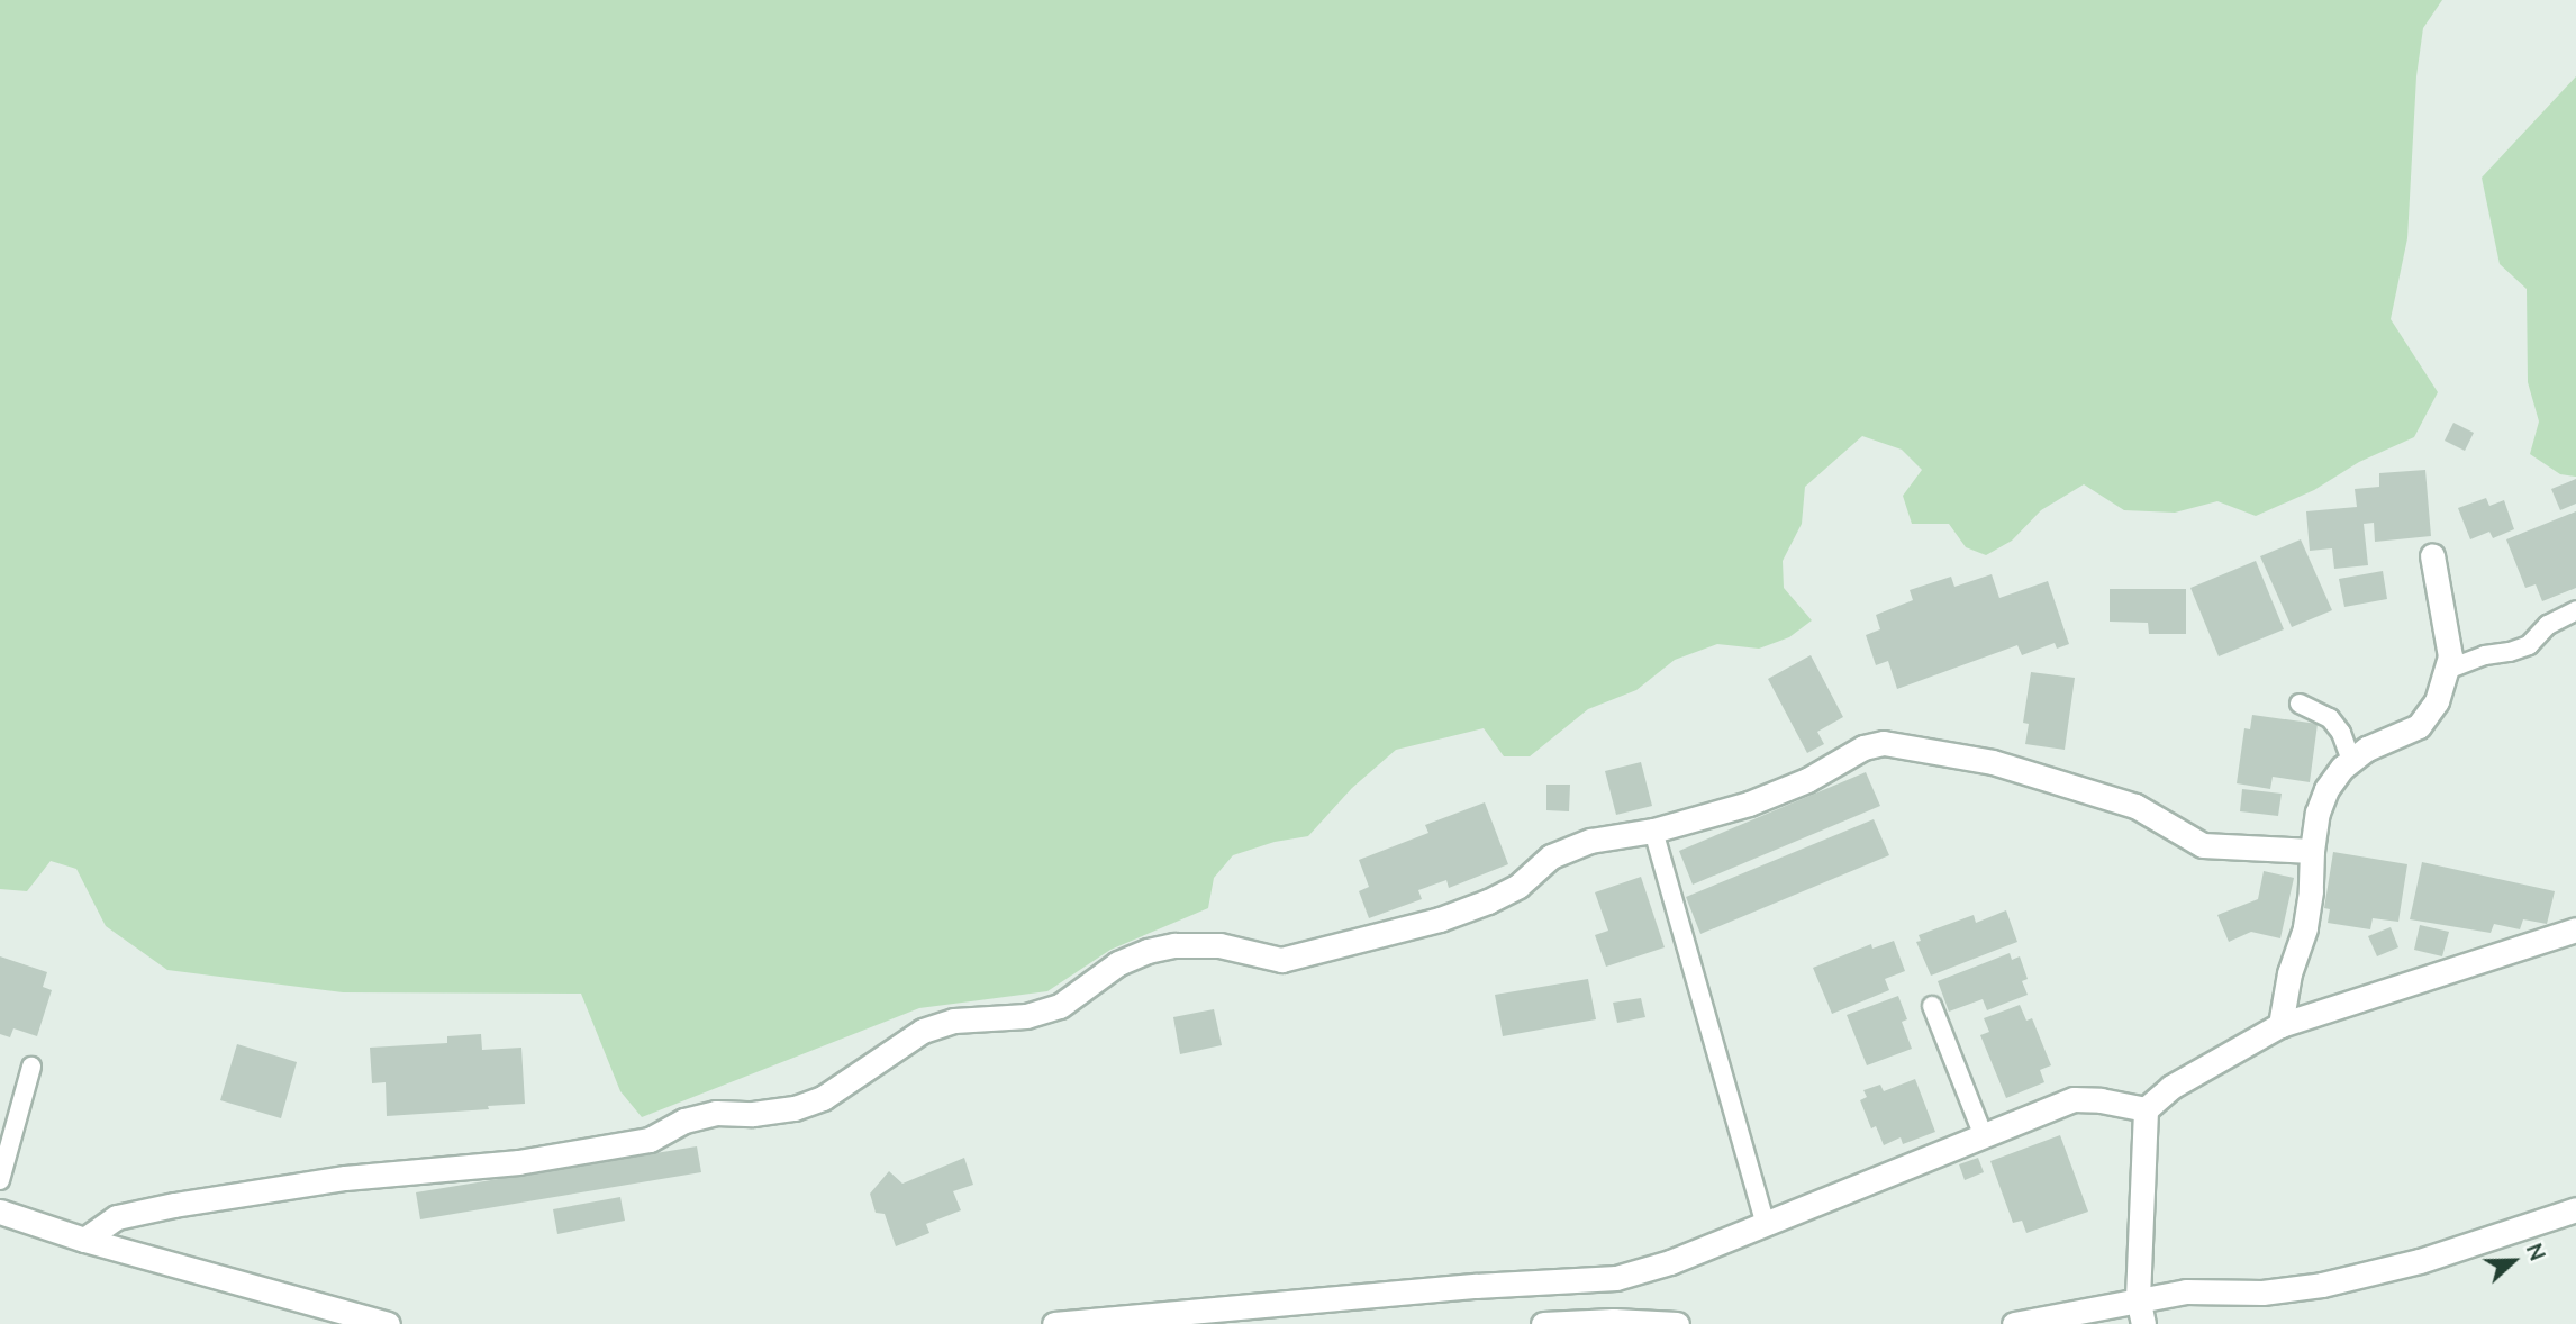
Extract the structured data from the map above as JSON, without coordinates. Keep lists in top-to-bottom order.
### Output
{
  "north": "right"
}
